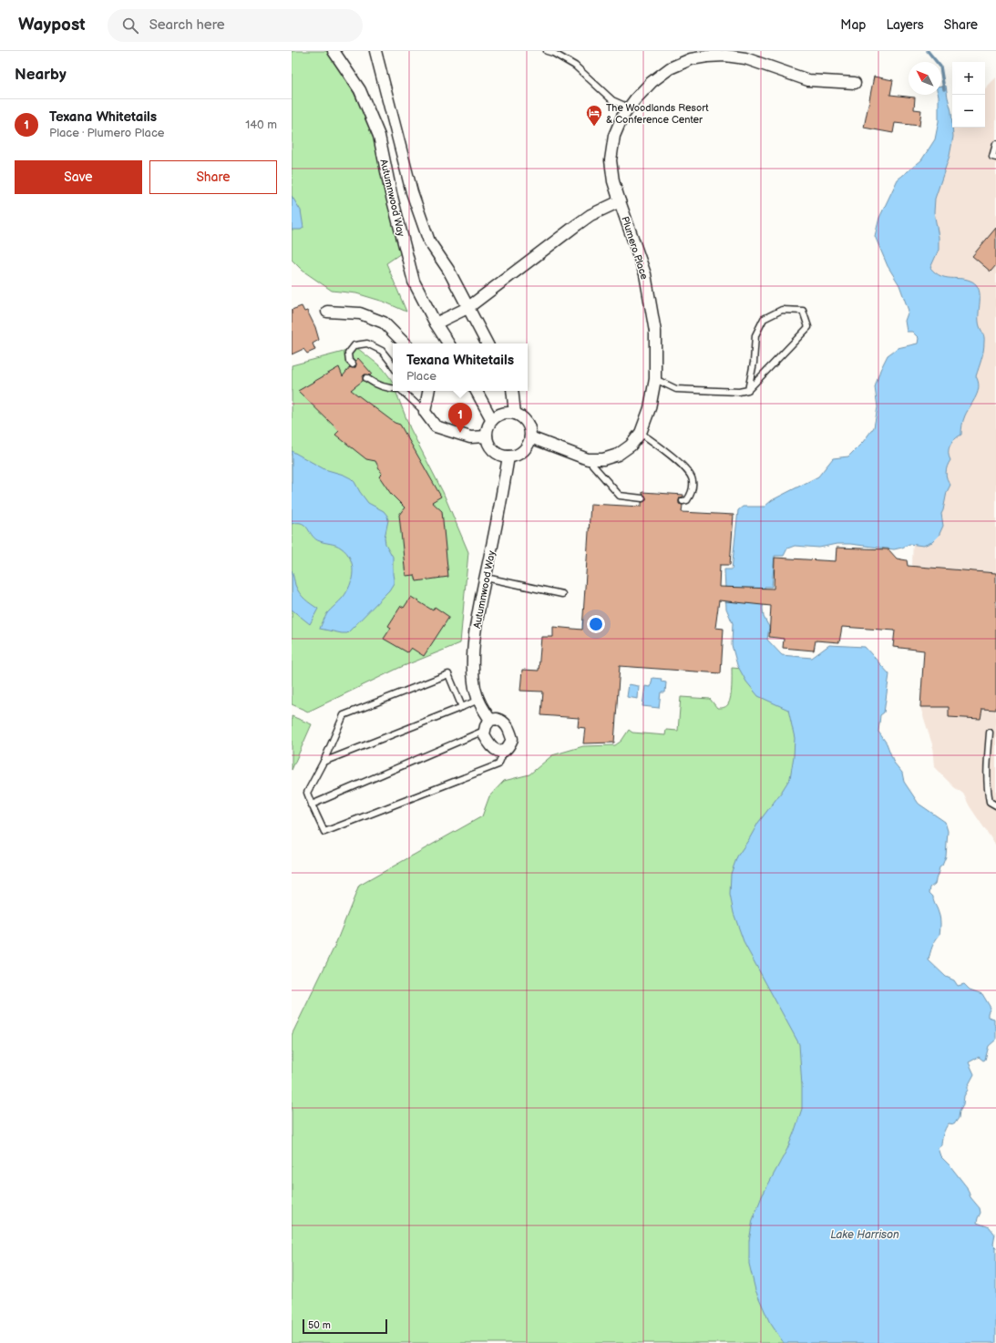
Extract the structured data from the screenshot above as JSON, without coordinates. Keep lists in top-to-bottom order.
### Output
{
  "streets": {
    "street": ["Autumnwood Way", "Plumero Place"]
  },
  "crossings": [
    ["Autumnwood Way", "Plumero Place"]
  ],
  "water": ["Lake Harrison"],
  "places": {
    "hotel": ["The Woodlands Resort & Conference Center"]
  },
  "scale_bar": "50 m",
  "north": "top left",
  "page": {
    "header": "Waypost",
    "search": "Search here",
    "nav": ["Map", "Layers", "Share"],
    "heading": "Nearby",
    "map_buttons": ["+", "−"],
    "list": [
      {
        "mark": "1",
        "name": "Texana Whitetails",
        "note": "Place · Plumero Place",
        "value": "140 m"
      }
    ],
    "buttons": ["Save", "Share"],
    "popup": ["Texana Whitetails", "Place"],
    "pins": "1",
    "scale": "50 m"
  }
}
